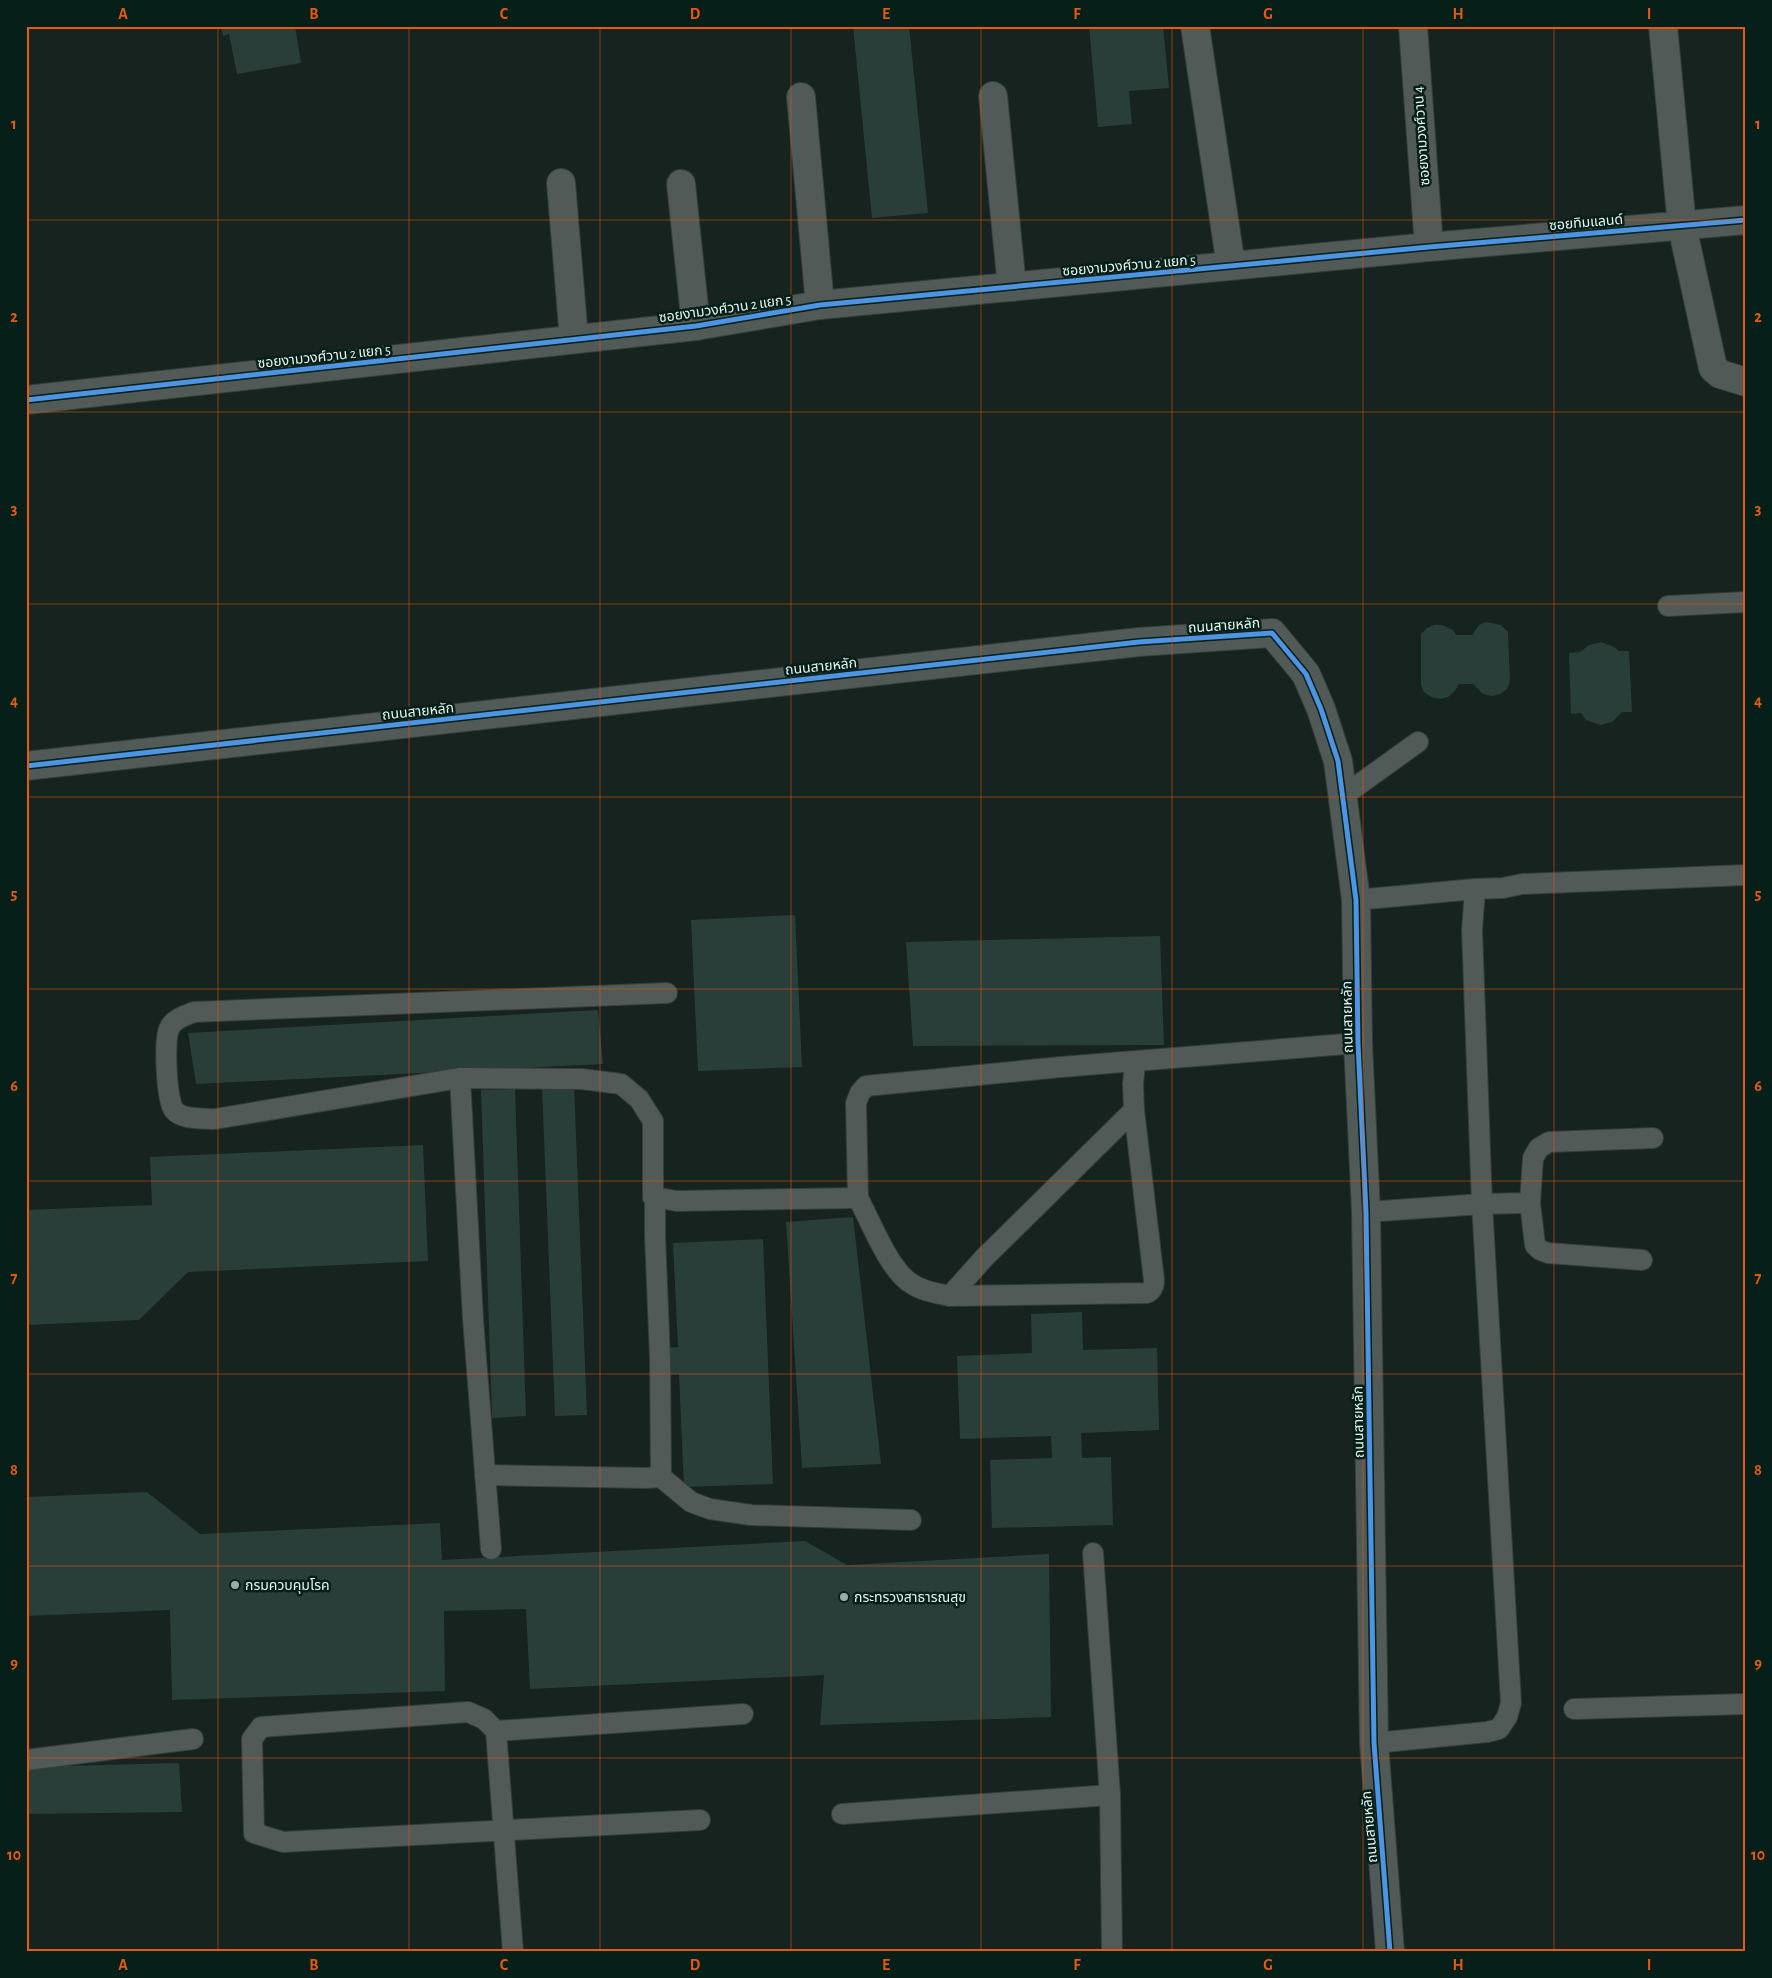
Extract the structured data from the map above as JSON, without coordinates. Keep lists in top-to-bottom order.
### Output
{
  "streets": {
    "street": [
      "ซอยงามวงศ์วาน 4",
      "ซอยทิมแลนด์",
      "ซอยงามวงศ์วาน 2 แยก 5",
      "ถนนสายหลัก"
    ]
  },
  "crossings": [
    ["ซอยงามวงศ์วาน 4", "ซอยทิมแลนด์"],
    ["ซอยงามวงศ์วาน 4", "ซอยงามวงศ์วาน 2 แยก 5"],
    ["ซอยทิมแลนด์", "ซอยงามวงศ์วาน 2 แยก 5"]
  ],
  "places": ["กรมควบคุมโรค", "กระทรวงสาธารณสุข"],
  "grid": {
    "columns": [
      "A",
      "B",
      "C",
      "D",
      "E",
      "F",
      "G",
      "H",
      "I"
    ],
    "rows": [
      "1",
      "2",
      "3",
      "4",
      "5",
      "6",
      "7",
      "8",
      "9",
      "10"
    ]
  }
}
